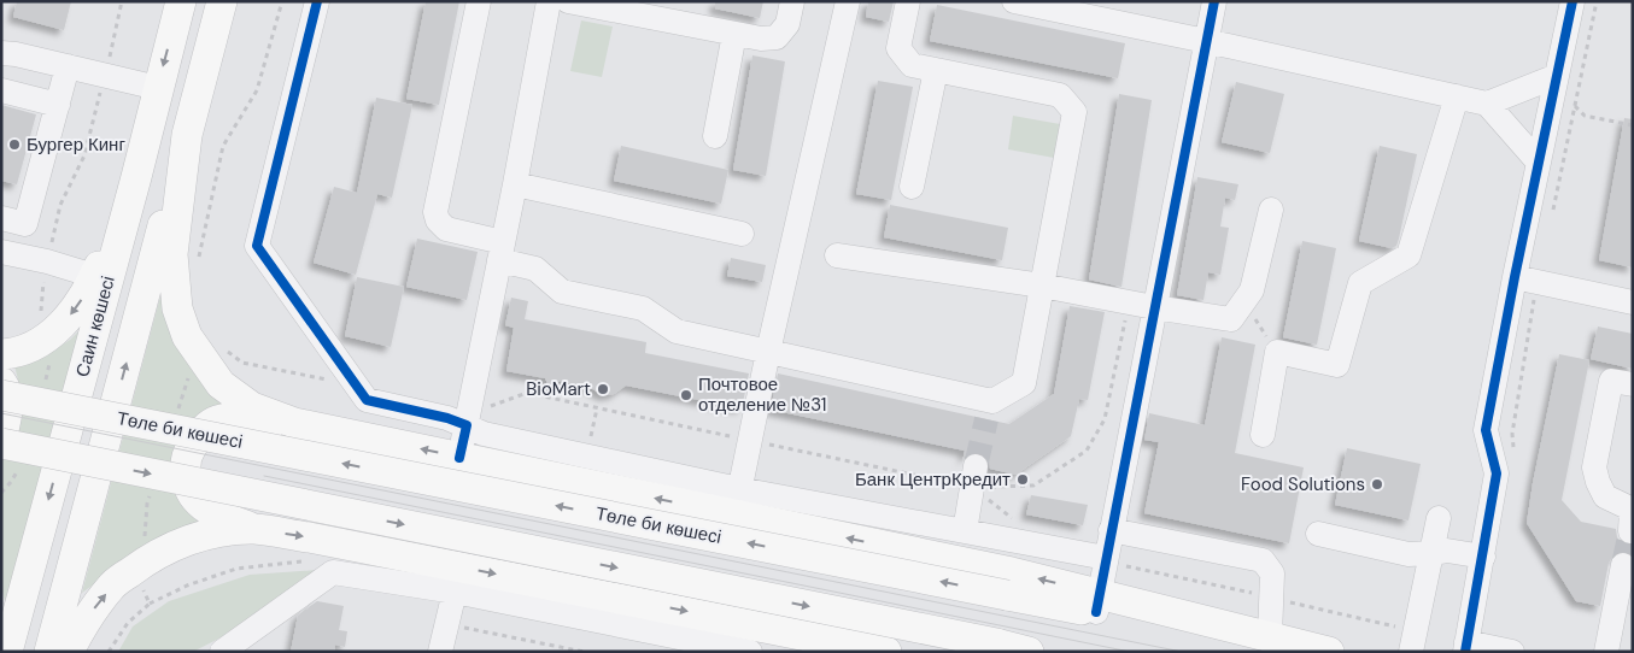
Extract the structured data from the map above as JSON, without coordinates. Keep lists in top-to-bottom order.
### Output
{
  "streets": {
    "main road": ["Саин көшесі", "Төле би көшесі"]
  },
  "places": [
    "Бургер Кинг",
    "BioMart",
    "Почтовое отделение №31",
    "Банк ЦентрКредит",
    "Food Solutions"
  ]
}
